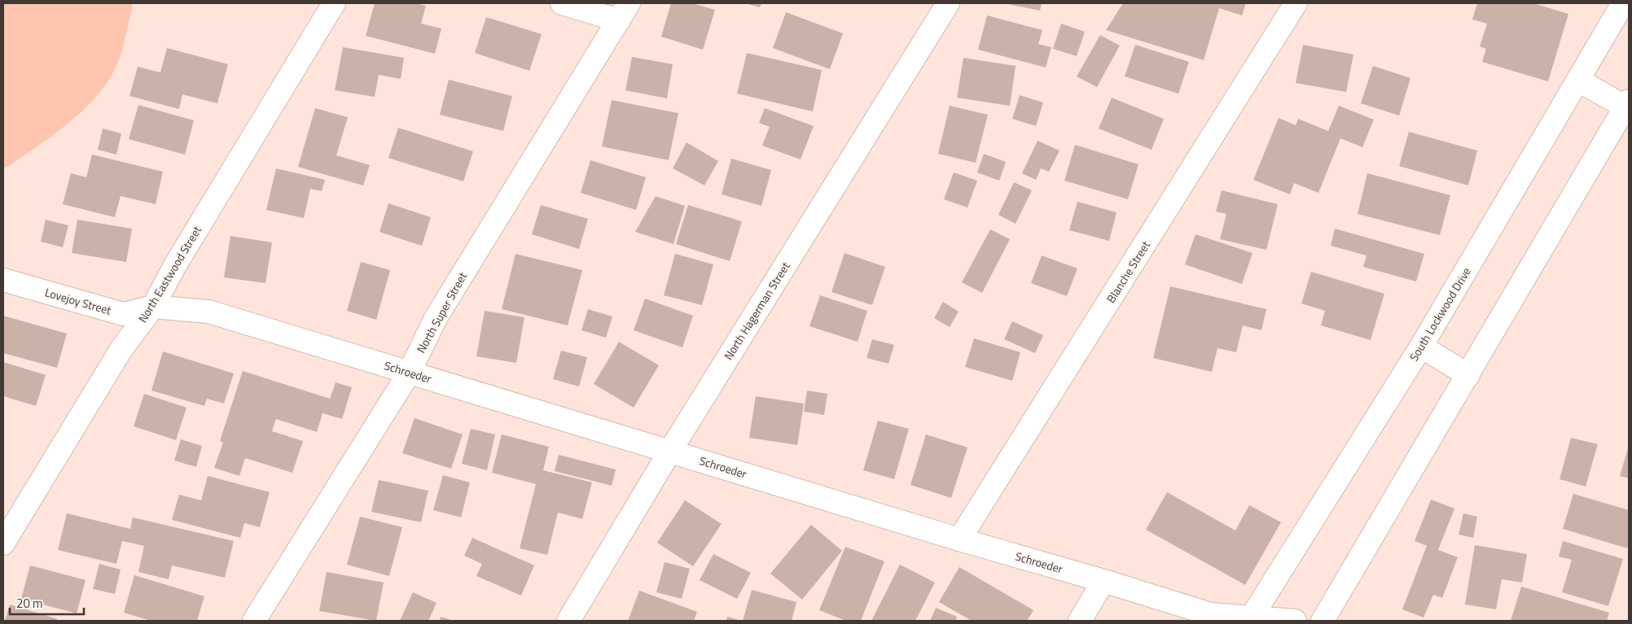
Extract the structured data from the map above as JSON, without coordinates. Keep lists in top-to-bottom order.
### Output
{
  "streets": {
    "street": [
      "Blanche Street",
      "North Eastwood Street",
      "Lovejoy Street",
      "North Hagerman Street",
      "North Super Street",
      "South Lockwood Drive",
      "Schroeder"
    ]
  },
  "crossings": [
    ["Blanche Street", "Schroeder"],
    ["North Eastwood Street", "Lovejoy Street"],
    ["North Eastwood Street", "Schroeder"],
    ["Lovejoy Street", "Schroeder"],
    ["North Hagerman Street", "Schroeder"],
    ["North Super Street", "Schroeder"],
    ["South Lockwood Drive", "Schroeder"]
  ],
  "scale_bar": "20 m"
}
